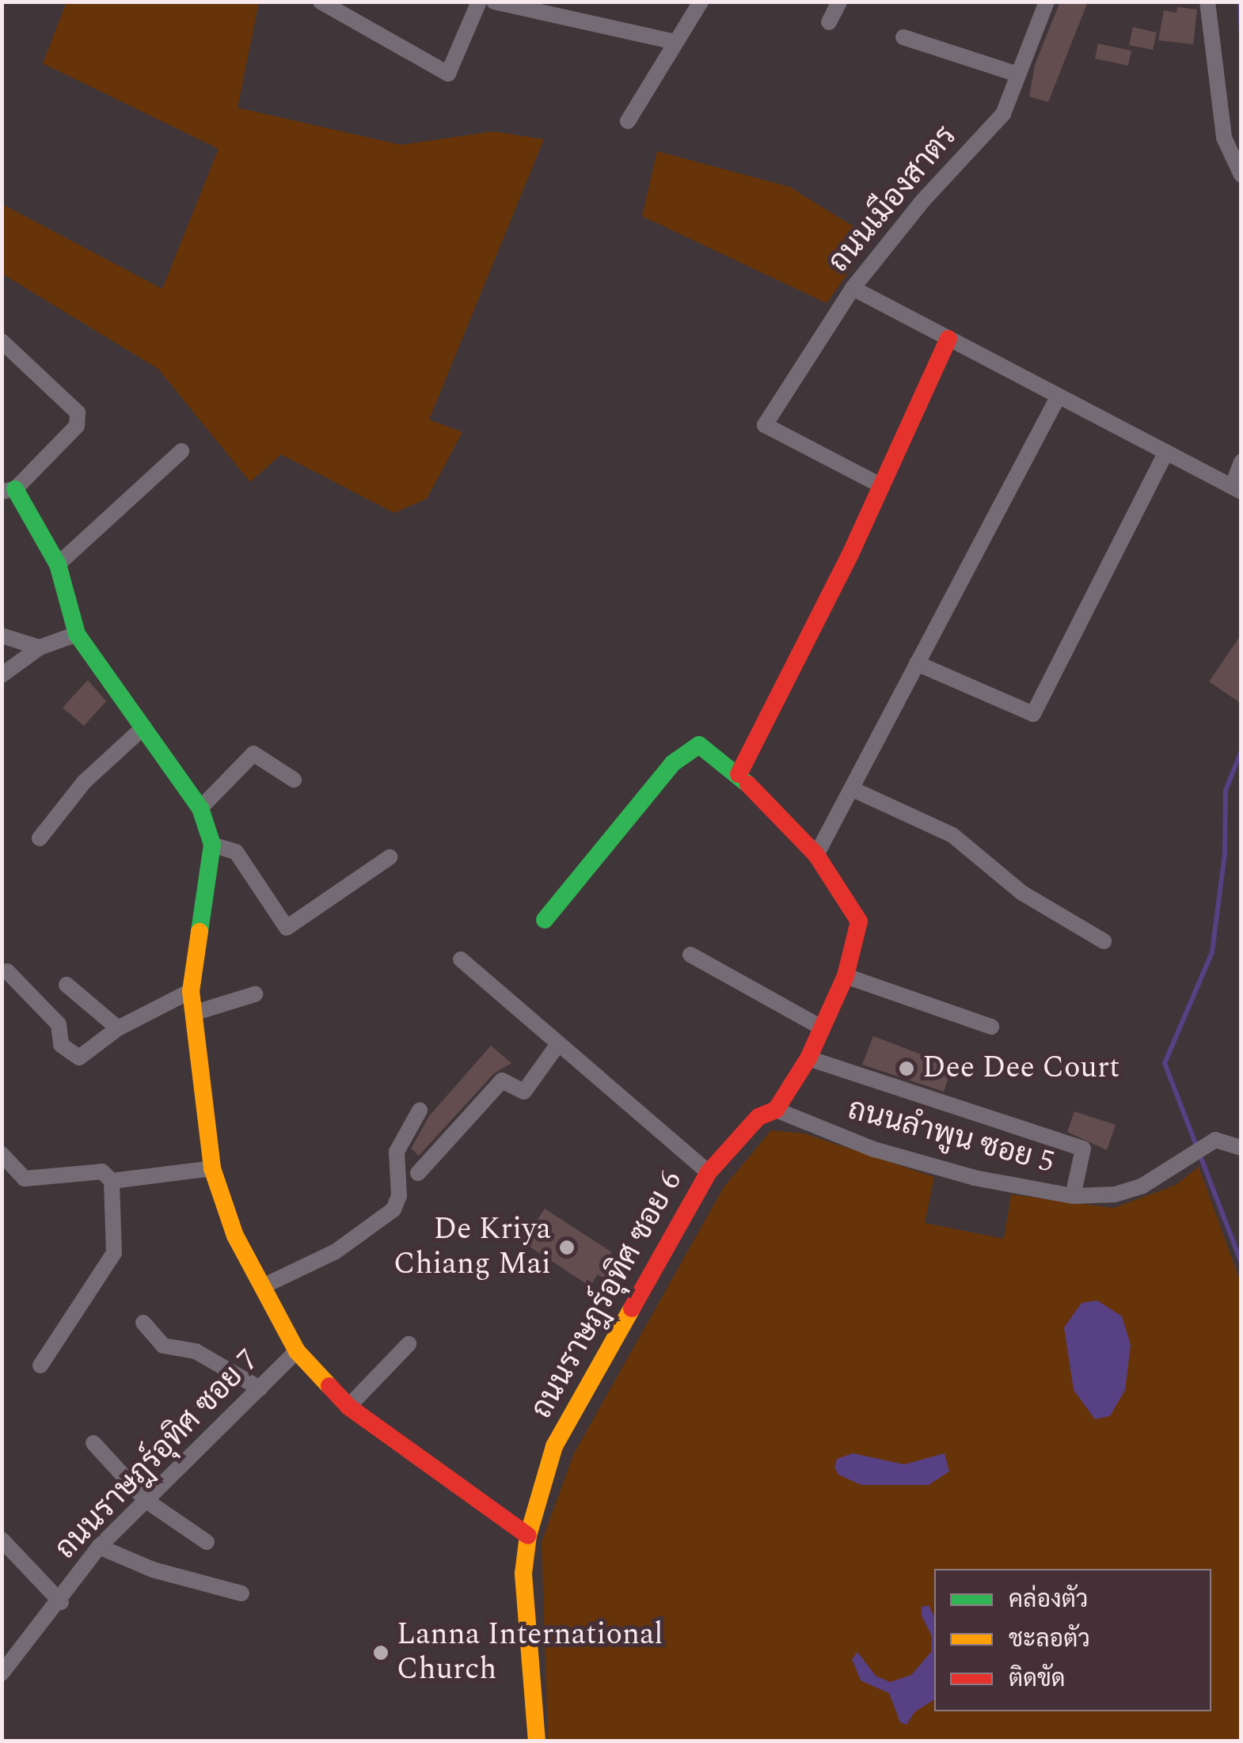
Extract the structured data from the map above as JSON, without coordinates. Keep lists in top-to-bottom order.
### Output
{
  "streets": {
    "street": [
      "ถนนเมืองสาตร",
      "ถนนลำพูน ซอย 5",
      "ถนนราษฎร์อุทิศ ซอย 6",
      "ถนนราษฎร์อุทิศ ซอย 7"
    ]
  },
  "crossings": [
    ["ถนนลำพูน ซอย 5", "ถนนราษฎร์อุทิศ ซอย 6"]
  ],
  "places": ["Dee Dee Court", "De Kriya Chiang Mai", "Lanna International Church"],
  "legend": ["คล่องตัว", "ชะลอตัว", "ติดขัด"]
}
